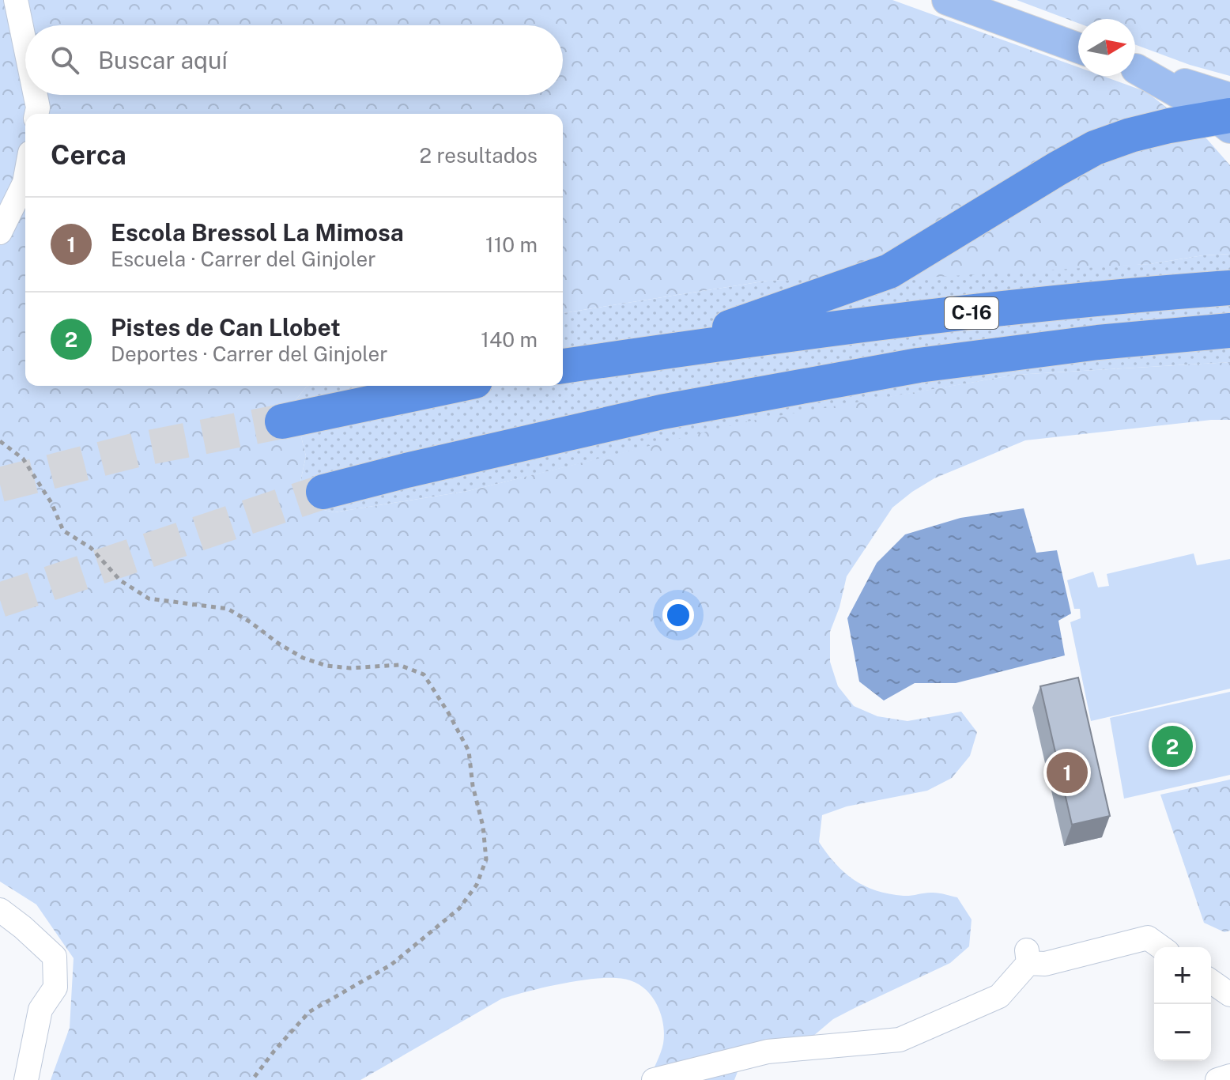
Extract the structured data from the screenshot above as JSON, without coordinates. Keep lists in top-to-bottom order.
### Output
{
  "streets": {
    "highway": ["C-16"]
  },
  "north": "right",
  "page": {
    "search": "Buscar aquí",
    "heading": ["Cerca", "2 resultados"],
    "list": [
      {
        "mark": "1",
        "name": "Escola Bressol La Mimosa",
        "note": "Escuela · Carrer del Ginjoler",
        "value": "110 m"
      },
      {
        "mark": "2",
        "name": "Pistes de Can Llobet",
        "note": "Deportes · Carrer del Ginjoler",
        "value": "140 m"
      }
    ],
    "pins": ["2", "1"],
    "map_buttons": ["+", "−"]
  }
}
